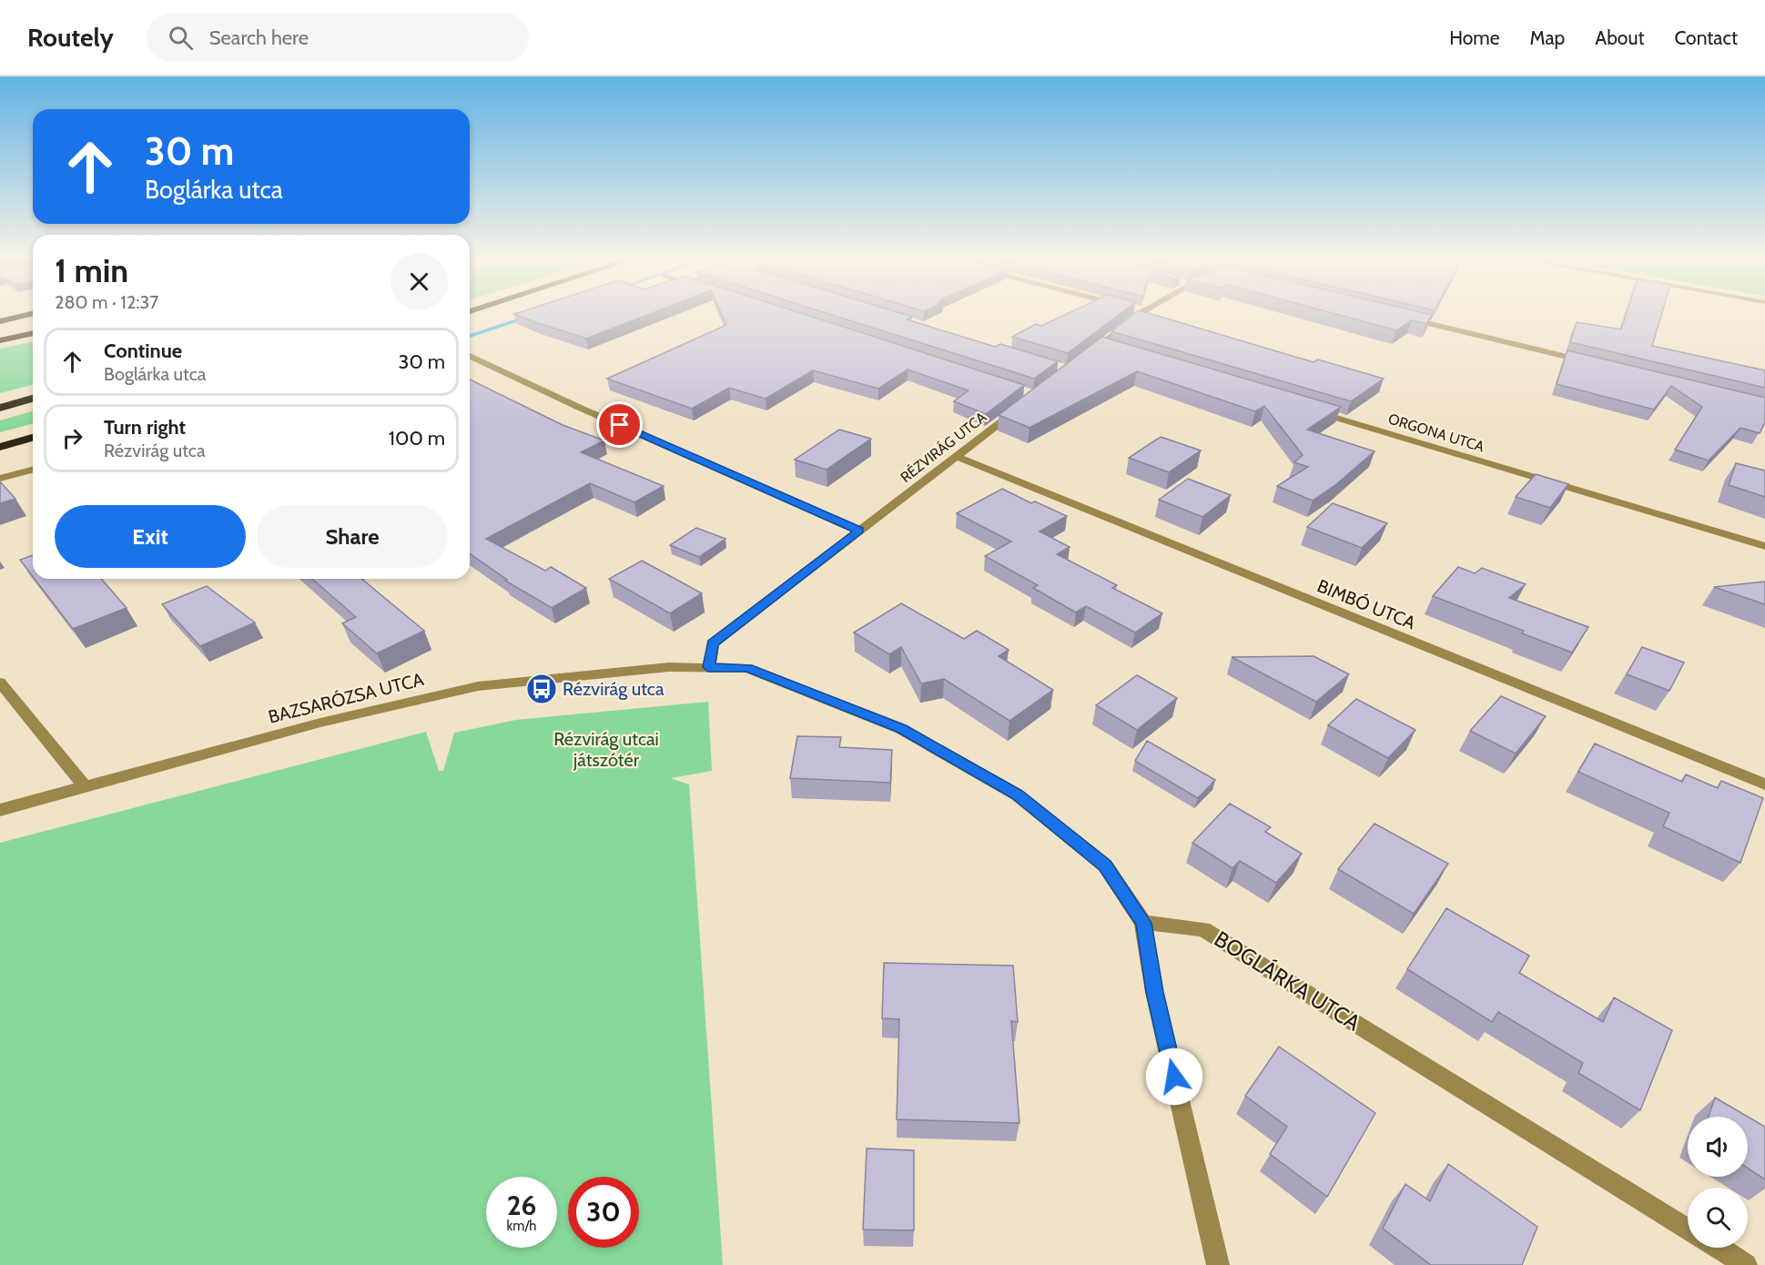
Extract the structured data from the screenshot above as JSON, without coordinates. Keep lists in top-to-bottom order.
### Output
{
  "streets": {
    "street": [
      "ORGONA UTCA",
      "RÉZVIRÁG UTCA",
      "BIMBÓ UTCA",
      "BAZSARÓZSA UTCA",
      "BOGLÁRKA UTCA"
    ]
  },
  "crossings": [
    ["RÉZVIRÁG UTCA", "BIMBÓ UTCA"],
    ["RÉZVIRÁG UTCA", "BAZSARÓZSA UTCA"]
  ],
  "parks": ["Rézvirág utcai játszótér"],
  "places": {
    "bus stop": ["Rézvirág utca"]
  },
  "page": {
    "header": "Routely",
    "search": "Search here",
    "nav": [
      "Home",
      "Map",
      "About",
      "Contact"
    ],
    "turn": ["30 m", "Boglárka utca"],
    "heading": ["1 min", "280 m · 12:37"],
    "list": [
      {
        "name": "Continue",
        "note": "Boglárka utca",
        "value": "30 m"
      },
      {
        "name": "Turn right",
        "note": "Rézvirág utca",
        "value": "100 m"
      }
    ],
    "buttons": ["Exit", "Share"],
    "speed": "26 km/h",
    "limit": "30"
  }
}
